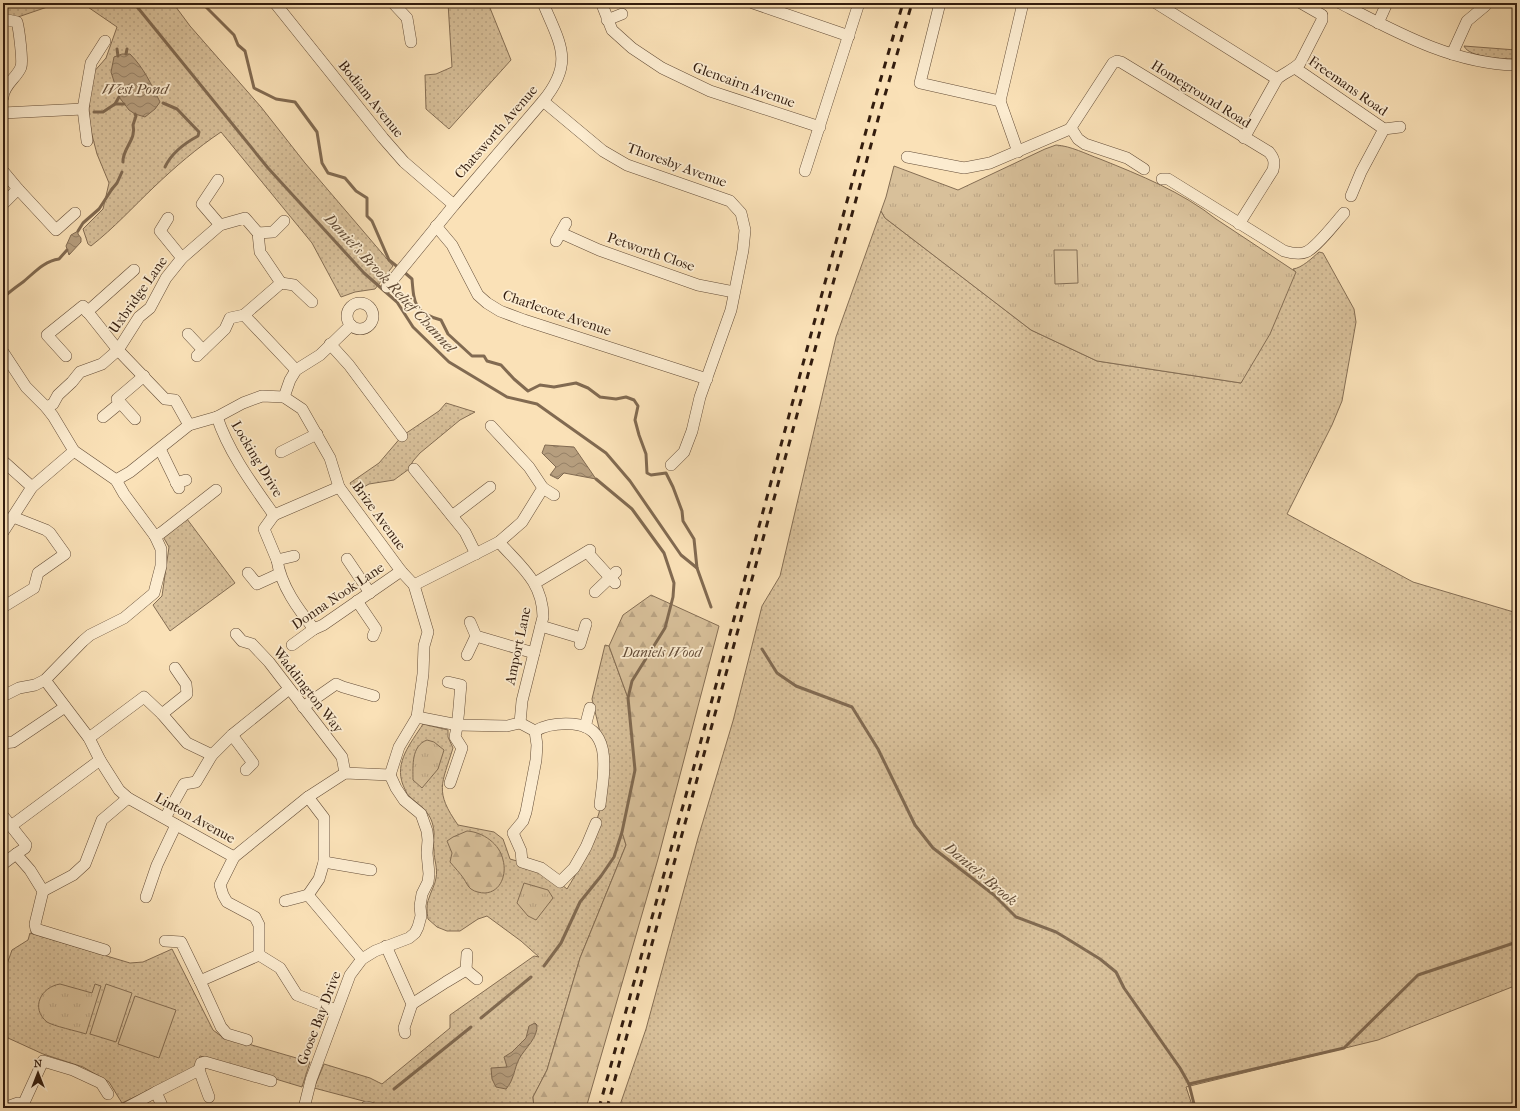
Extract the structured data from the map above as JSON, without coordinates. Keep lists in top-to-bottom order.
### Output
{
  "streets": {
    "street": [
      "Glencairn Avenue",
      "Freemans Road",
      "Homeground Road",
      "Bodiam Avenue",
      "Chatsworth Avenue",
      "Thoresby Avenue",
      "Petworth Close",
      "Uxbridge Lane",
      "Charlecote Avenue",
      "Locking Drive",
      "Brize Avenue",
      "Donna Nook Lane",
      "Amport Lane",
      "Waddington Way",
      "Linton Avenue",
      "Goose Bay Drive"
    ]
  },
  "crossings": [
    ["Bodiam Avenue", "Chatsworth Avenue"],
    ["Chatsworth Avenue", "Thoresby Avenue"],
    ["Chatsworth Avenue", "Charlecote Avenue"],
    ["Thoresby Avenue", "Petworth Close"],
    ["Thoresby Avenue", "Charlecote Avenue"],
    ["Brize Avenue", "Donna Nook Lane"],
    ["Brize Avenue", "Goose Bay Drive"],
    ["Waddington Way", "Linton Avenue"]
  ],
  "water": ["West Pond", "Daniel's Brook Relief Channel", "Daniel's Brook"],
  "parks": ["Daniels Wood"],
  "north": "top"
}
